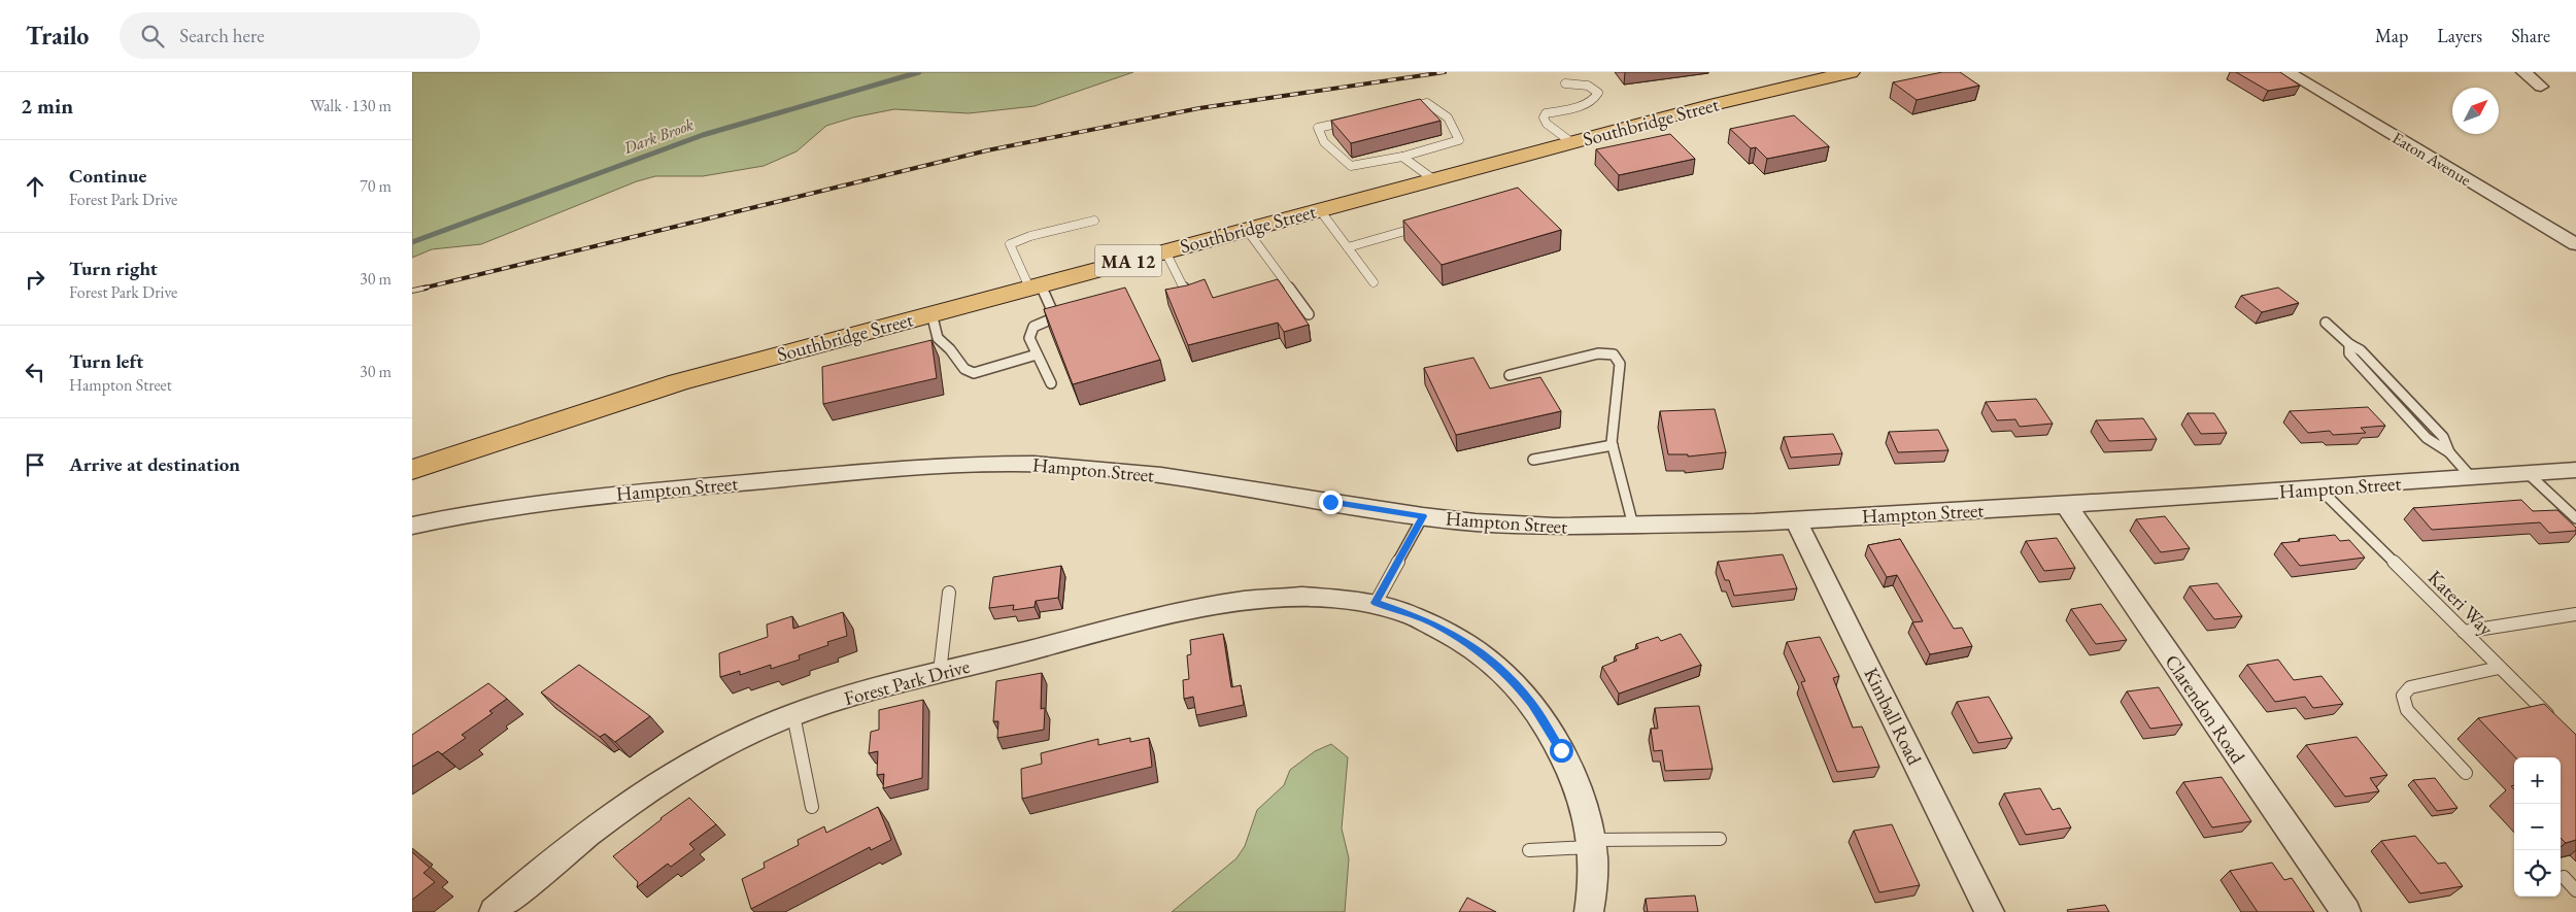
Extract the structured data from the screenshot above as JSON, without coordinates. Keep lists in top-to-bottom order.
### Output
{
  "streets": {
    "main road": ["Southbridge Street", "MA 12"],
    "street": [
      "Eaton Avenue",
      "Hampton Street",
      "Forest Park Drive",
      "Clarendon Road",
      "Kimball Road"
    ],
    "lane": ["Kateri Way"]
  },
  "crossings": [
    ["Hampton Street", "Kateri Way"],
    ["Hampton Street", "Clarendon Road"],
    ["Hampton Street", "Kimball Road"]
  ],
  "water": ["Dark Brook"],
  "north": "top right",
  "page": {
    "header": "Trailo",
    "search": "Search here",
    "nav": ["Map", "Layers", "Share"],
    "heading": ["2 min", "Walk · 130 m"],
    "list": [
      ["Continue", "Forest Park Drive", "70 m"],
      ["Turn right", "Forest Park Drive", "30 m"],
      ["Turn left", "Hampton Street", "30 m"],
      "Arrive at destination"
    ],
    "map_buttons": ["+", "−"]
  }
}
